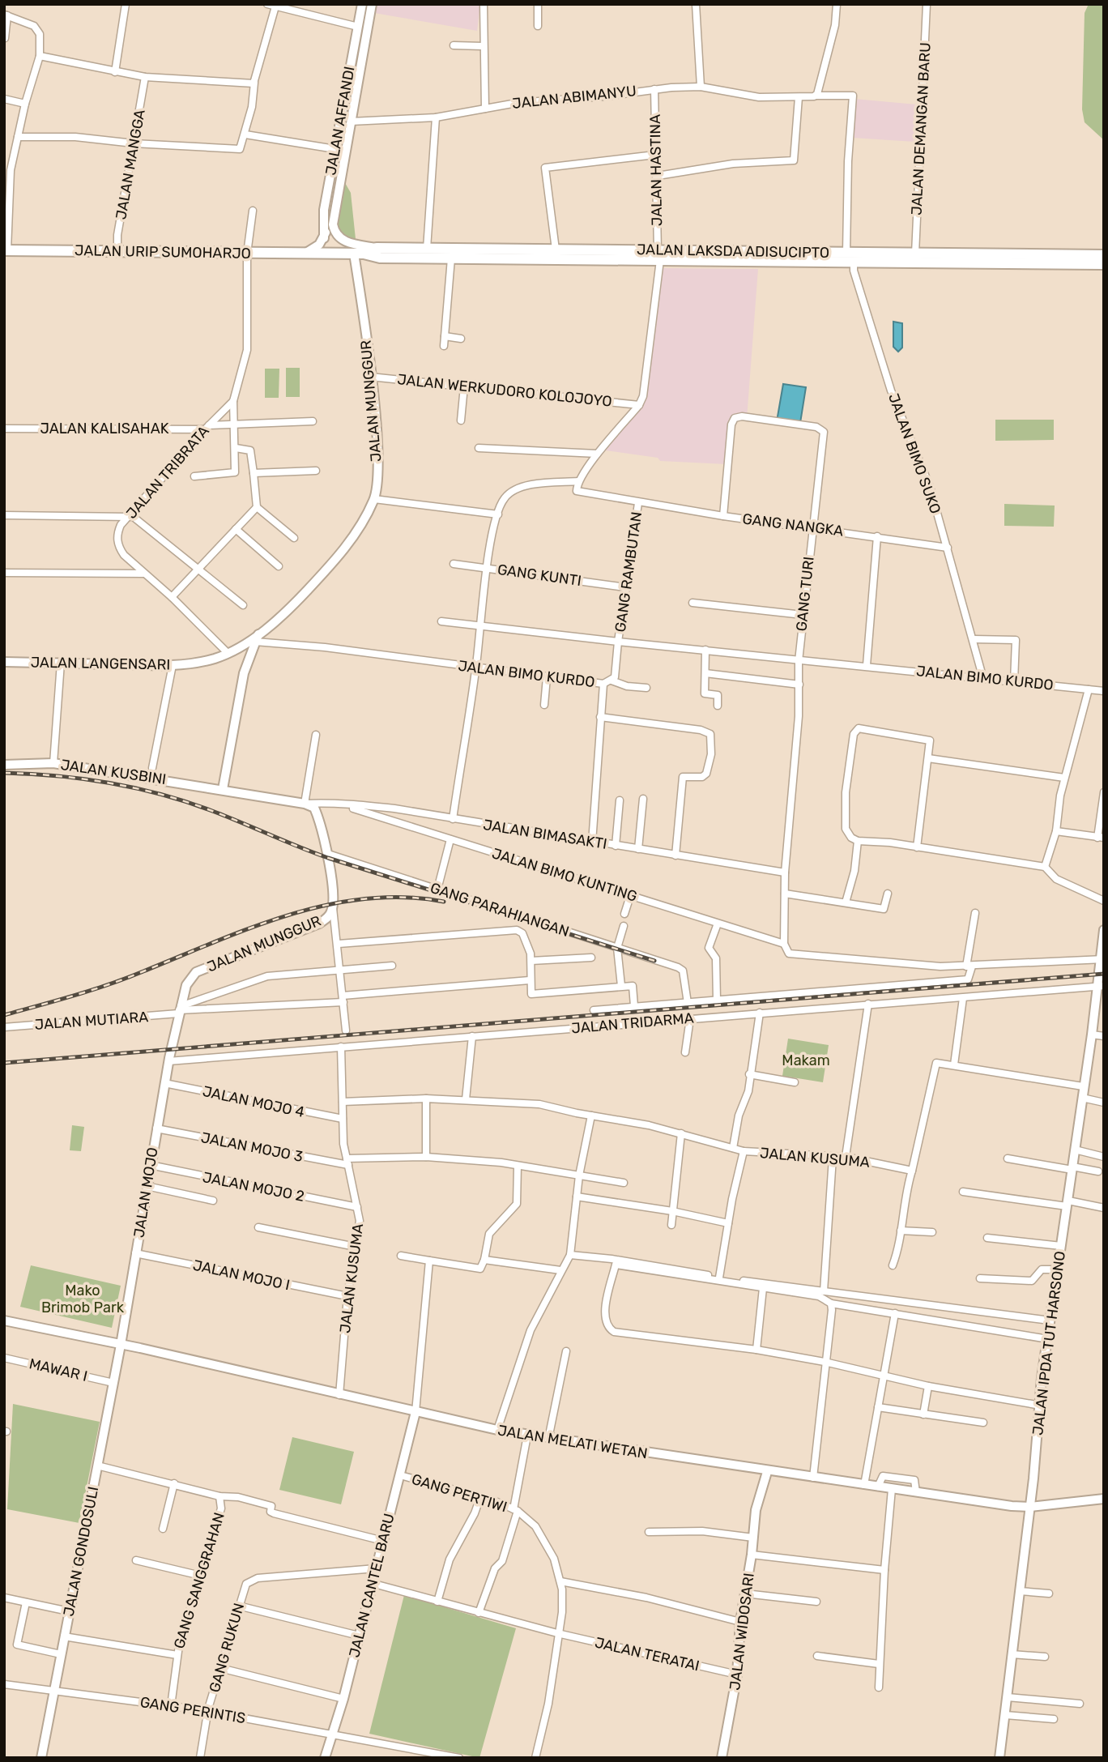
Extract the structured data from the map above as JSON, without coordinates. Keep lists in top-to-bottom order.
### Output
{
  "streets": {
    "main road": ["JALAN LAKSDA ADISUCIPTO", "JALAN URIP SUMOHARJO"],
    "street": [
      "JALAN ABIMANYU",
      "JALAN AFFANDI",
      "JALAN DEMANGAN BARU",
      "JALAN MANGGA",
      "JALAN HASTINA",
      "JALAN WERKUDORO KOLOJOYO",
      "JALAN MUNGGUR",
      "JALAN KALISAHAK",
      "JALAN BIMO SUKO",
      "JALAN TRIBRATA",
      "GANG NANGKA",
      "GANG RAMBUTAN",
      "GANG KUNTI",
      "GANG TURI",
      "JALAN LANGENSARI",
      "JALAN BIMO KURDO",
      "JALAN KUSBINI",
      "JALAN BIMASAKTI",
      "JALAN BIMO KUNTING",
      "GANG PARAHIANGAN",
      "JALAN MUTIARA",
      "JALAN TRIDARMA",
      "JALAN MOJO 4",
      "JALAN MOJO 3",
      "JALAN KUSUMA",
      "JALAN MOJO 2",
      "JALAN MOJO",
      "JALAN MOJO I",
      "JALAN IPDA TUT HARSONO",
      "MAWAR I",
      "JALAN MELATI WETAN",
      "GANG PERTIWI",
      "JALAN GONDOSULI",
      "GANG SANGGRAHAN",
      "JALAN CANTEL BARU",
      "JALAN WIDOSARI",
      "GANG RUKUN",
      "JALAN TERATAI",
      "GANG PERINTIS"
    ]
  },
  "crossings": [
    ["JALAN ABIMANYU", "JALAN AFFANDI"],
    ["JALAN ABIMANYU", "JALAN HASTINA"],
    ["JALAN ABIMANYU", "JALAN LAKSDA ADISUCIPTO"],
    ["JALAN DEMANGAN BARU", "JALAN LAKSDA ADISUCIPTO"],
    ["JALAN MANGGA", "JALAN URIP SUMOHARJO"],
    ["JALAN HASTINA", "JALAN LAKSDA ADISUCIPTO"],
    ["JALAN HASTINA", "JALAN WERKUDORO KOLOJOYO"],
    ["JALAN LAKSDA ADISUCIPTO", "JALAN URIP SUMOHARJO"],
    ["JALAN LAKSDA ADISUCIPTO", "JALAN MUNGGUR"],
    ["JALAN LAKSDA ADISUCIPTO", "JALAN BIMO SUKO"],
    ["JALAN URIP SUMOHARJO", "JALAN TRIBRATA"],
    ["JALAN WERKUDORO KOLOJOYO", "JALAN MUNGGUR"],
    ["JALAN MUNGGUR", "JALAN LANGENSARI"],
    ["JALAN MUNGGUR", "JALAN BIMO KURDO"],
    ["JALAN MUNGGUR", "JALAN BIMASAKTI"],
    ["JALAN MUNGGUR", "GANG PARAHIANGAN"],
    ["JALAN MUNGGUR", "JALAN MUTIARA"],
    ["JALAN MUNGGUR", "JALAN MOJO"],
    ["JALAN KALISAHAK", "JALAN TRIBRATA"],
    ["JALAN BIMO SUKO", "GANG NANGKA"],
    ["JALAN BIMO SUKO", "JALAN BIMO KURDO"],
    ["JALAN TRIBRATA", "JALAN LANGENSARI"],
    ["GANG NANGKA", "GANG RAMBUTAN"],
    ["GANG NANGKA", "GANG TURI"],
    ["GANG RAMBUTAN", "GANG KUNTI"],
    ["GANG RAMBUTAN", "JALAN BIMO KURDO"],
    ["GANG TURI", "JALAN BIMO KURDO"],
    ["JALAN LANGENSARI", "JALAN BIMO KURDO"],
    ["JALAN BIMASAKTI", "JALAN BIMO KUNTING"],
    ["JALAN TRIDARMA", "JALAN KUSUMA"],
    ["JALAN TRIDARMA", "JALAN MOJO"],
    ["JALAN TRIDARMA", "JALAN IPDA TUT HARSONO"],
    ["JALAN MOJO 4", "JALAN KUSUMA"],
    ["JALAN MOJO 4", "JALAN MOJO"],
    ["JALAN MOJO 3", "JALAN KUSUMA"],
    ["JALAN MOJO 3", "JALAN MOJO"],
    ["JALAN KUSUMA", "JALAN MOJO 2"],
    ["JALAN KUSUMA", "JALAN MOJO I"],
    ["JALAN KUSUMA", "JALAN MELATI WETAN"],
    ["JALAN MOJO 2", "JALAN MOJO"],
    ["JALAN MOJO", "JALAN MOJO I"],
    ["JALAN MOJO", "JALAN MELATI WETAN"],
    ["JALAN MOJO", "JALAN GONDOSULI"],
    ["JALAN IPDA TUT HARSONO", "JALAN MELATI WETAN"],
    ["MAWAR I", "JALAN GONDOSULI"],
    ["JALAN MELATI WETAN", "JALAN GONDOSULI"],
    ["JALAN MELATI WETAN", "JALAN CANTEL BARU"],
    ["JALAN MELATI WETAN", "JALAN WIDOSARI"],
    ["GANG PERTIWI", "JALAN CANTEL BARU"],
    ["GANG PERTIWI", "JALAN TERATAI"],
    ["JALAN GONDOSULI", "GANG SANGGRAHAN"],
    ["JALAN GONDOSULI", "GANG PERINTIS"],
    ["JALAN CANTEL BARU", "GANG RUKUN"],
    ["JALAN CANTEL BARU", "JALAN TERATAI"],
    ["JALAN CANTEL BARU", "GANG PERINTIS"],
    ["JALAN WIDOSARI", "JALAN TERATAI"],
    ["GANG RUKUN", "GANG PERINTIS"]
  ],
  "parks": ["Makam", "Mako Brimob Park"]
}
